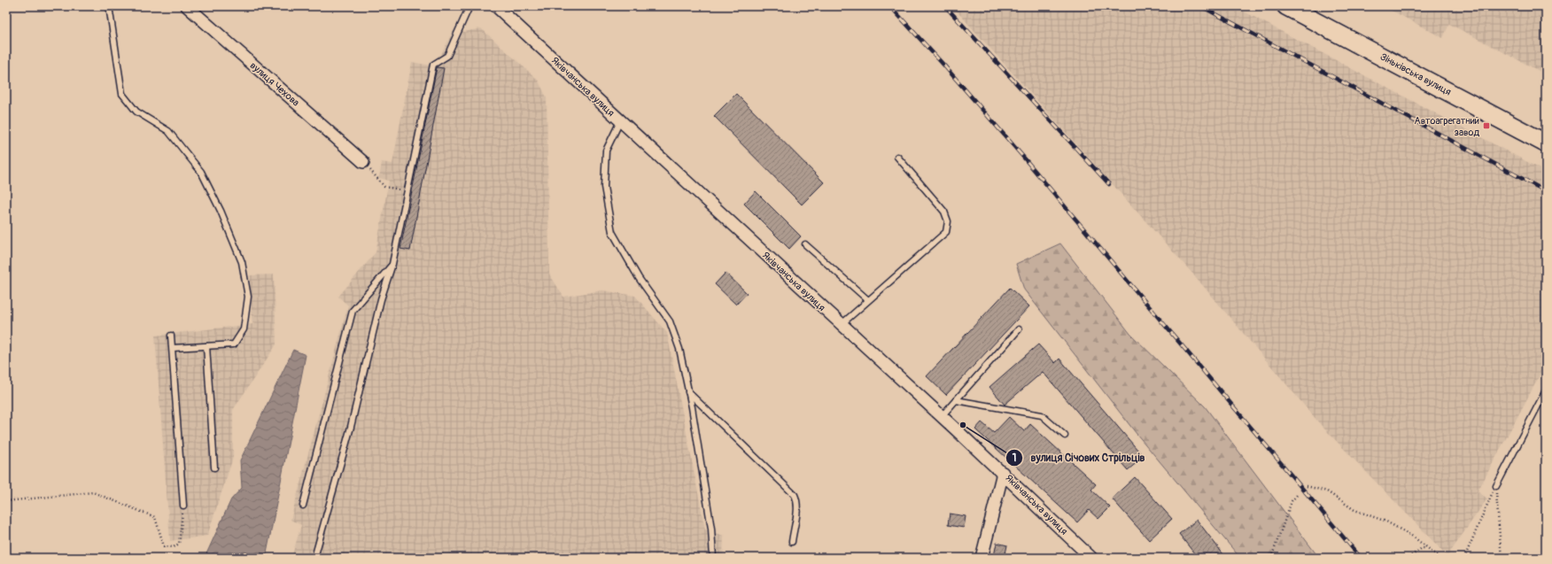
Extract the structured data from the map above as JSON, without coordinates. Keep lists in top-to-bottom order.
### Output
{
  "streets": {
    "main road": ["Зіньківська вулиця"],
    "street": ["вулиця Чехова", "Яківчанська вулиця"]
  },
  "places": {
    "transit": ["Автоагрегатний завод"],
    "other": ["вулиця Січових Стрільців"]
  }
}
